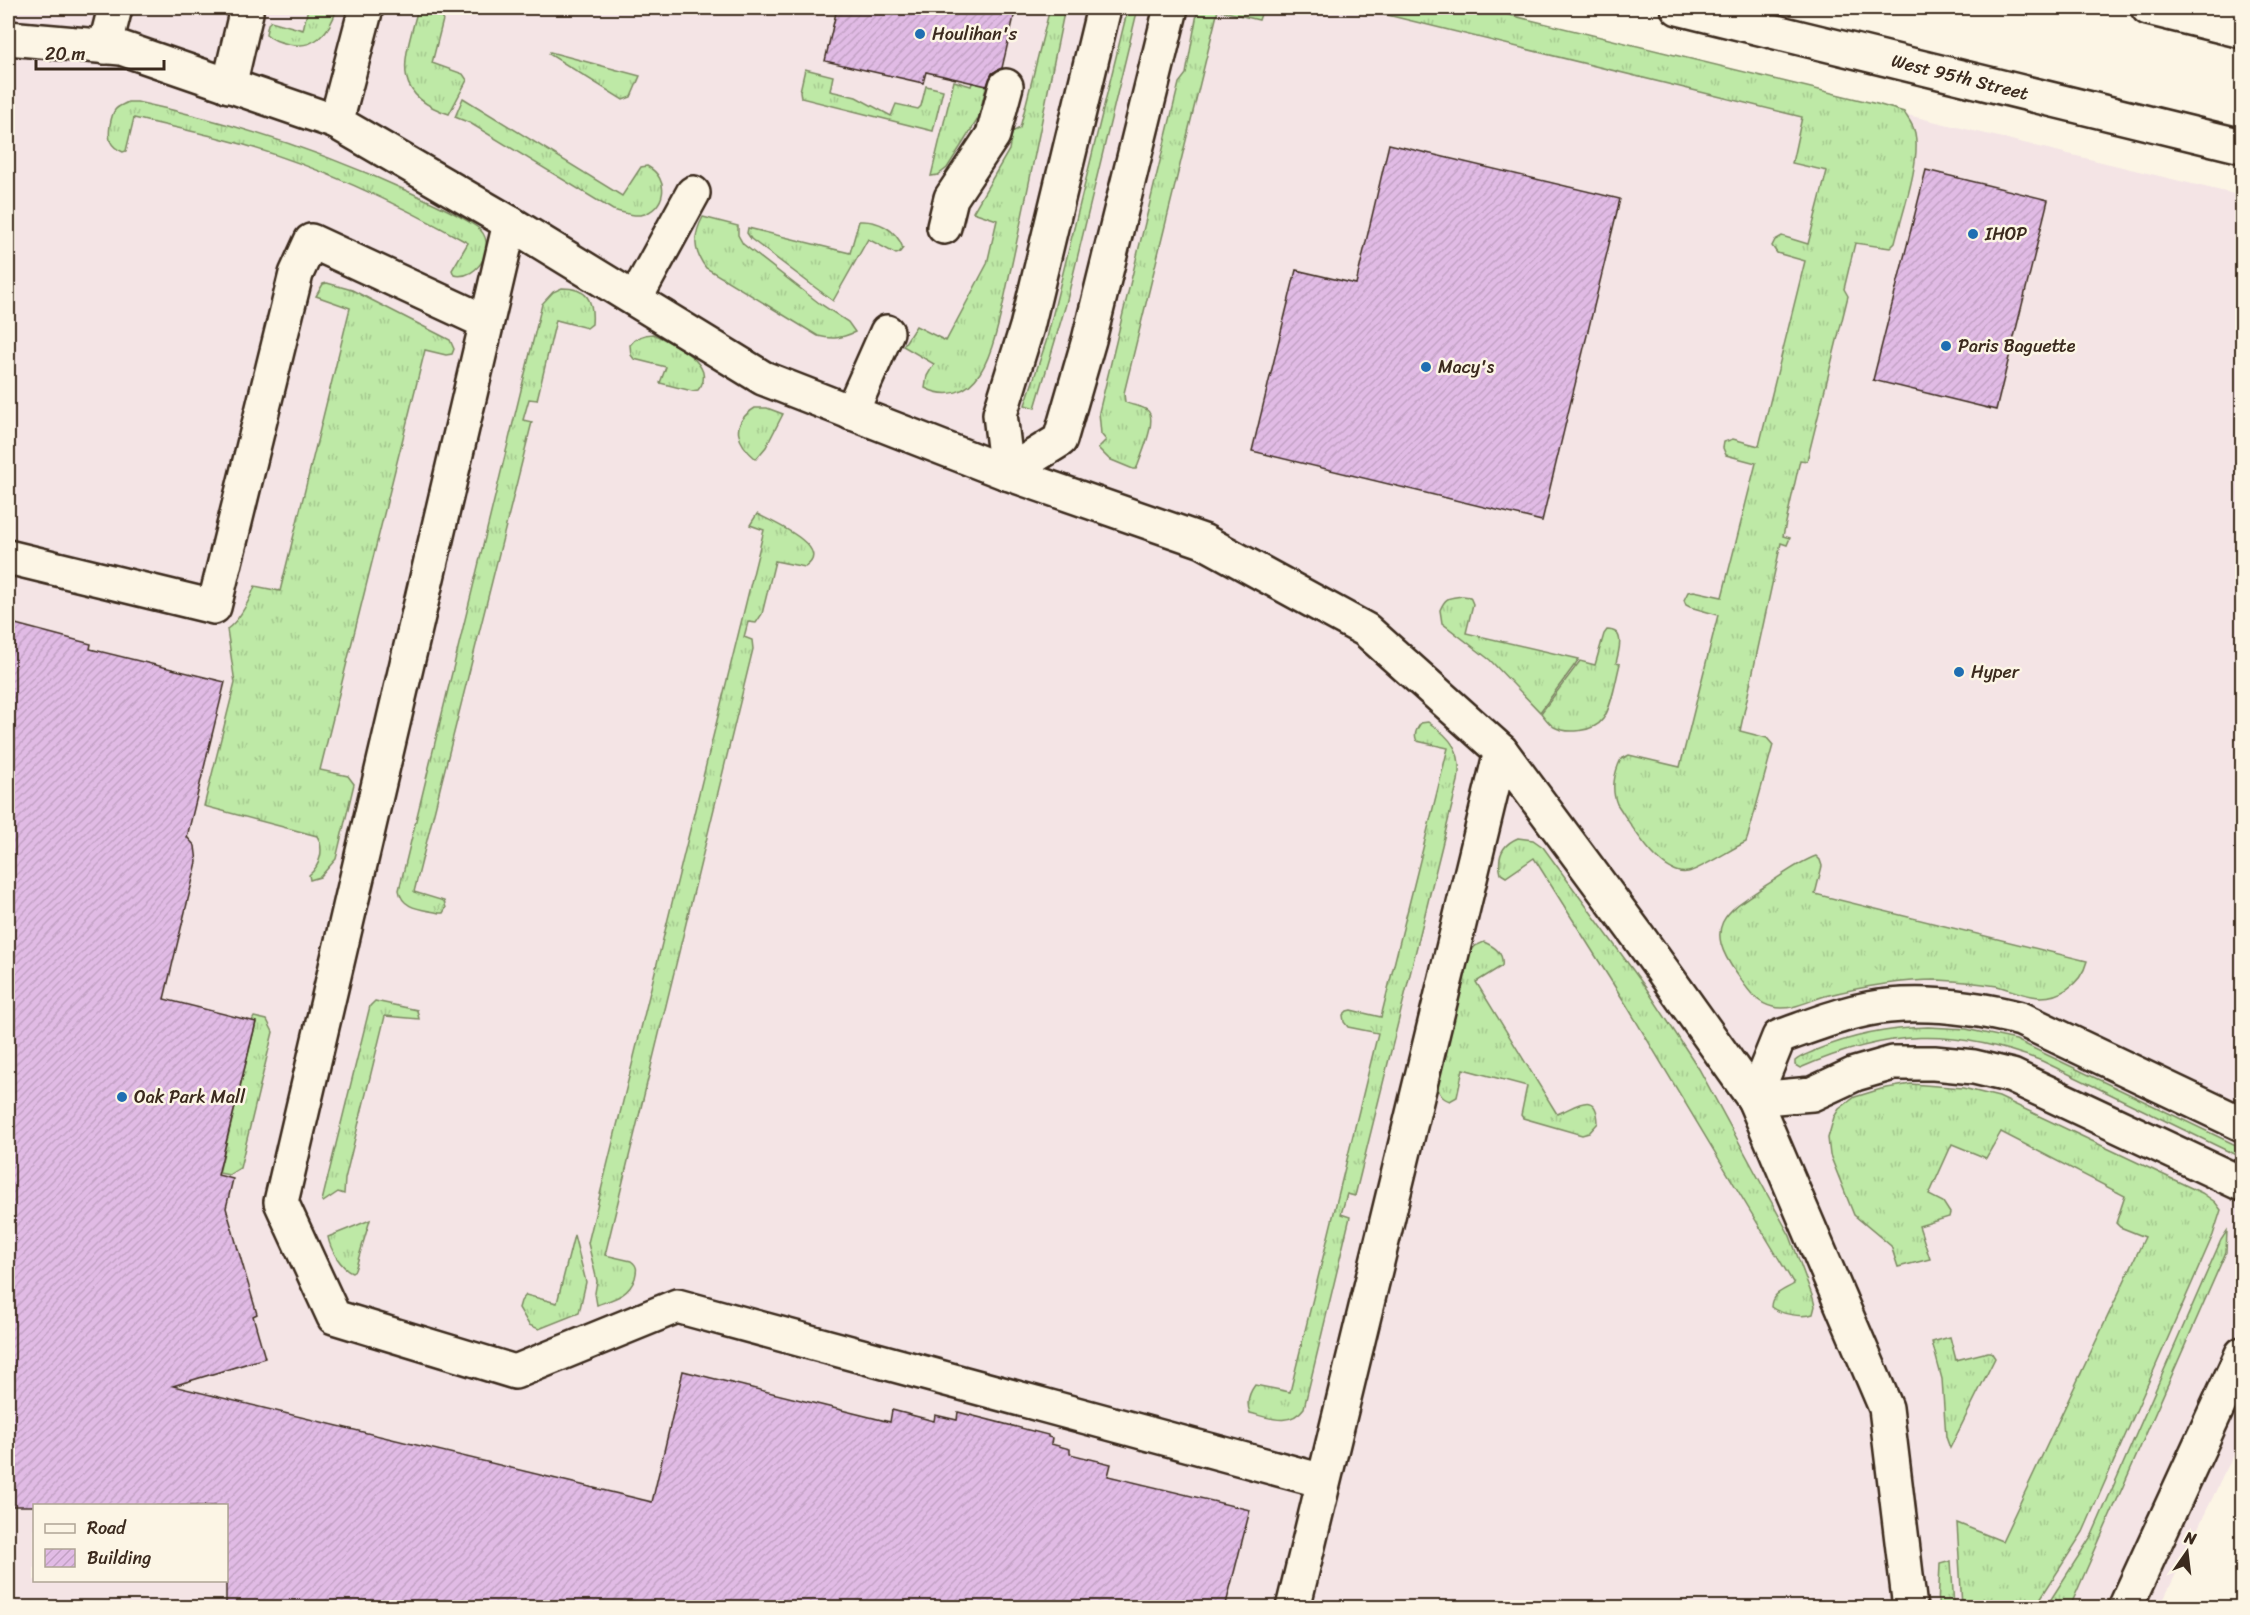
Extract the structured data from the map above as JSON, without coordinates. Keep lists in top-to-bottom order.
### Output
{
  "streets": {
    "main road": ["West 95th Street"]
  },
  "places": [
    "Houlihan's",
    "IHOP",
    "Paris Baguette",
    "Macy's",
    "Hyper",
    "Oak Park Mall"
  ],
  "legend": ["Road", "Building"],
  "scale_bar": "20 m",
  "north": "top"
}
